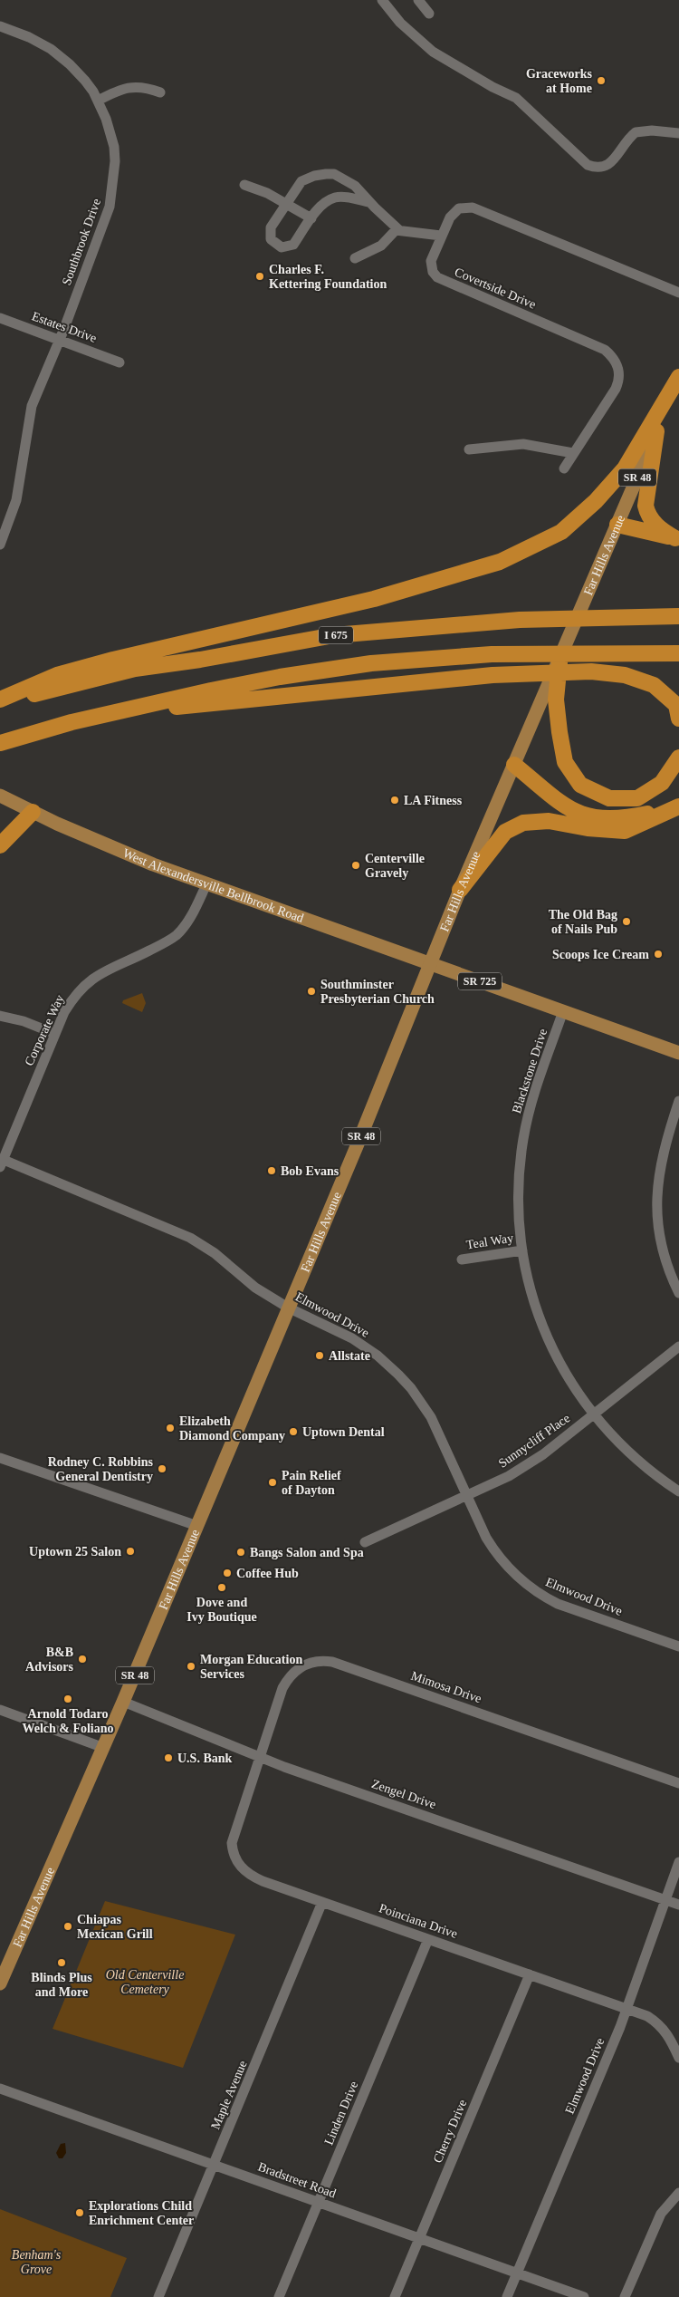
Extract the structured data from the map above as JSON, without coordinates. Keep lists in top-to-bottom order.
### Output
{
  "streets": {
    "highway": ["I 675"],
    "main road": [
      "SR 48",
      "Far Hills Avenue",
      "West Alexandersville Bellbrook Road",
      "SR 725"
    ],
    "street": [
      "Southbrook Drive",
      "Covertside Drive",
      "Estates Drive",
      "Corporate Way",
      "Blackstone Drive",
      "Teal Way",
      "Elmwood Drive",
      "Sunnycliff Place",
      "Mimosa Drive",
      "Zengel Drive",
      "Poinciana Drive",
      "Maple Avenue",
      "Linden Drive",
      "Cherry Drive",
      "Bradstreet Road"
    ]
  },
  "crossings": [
    ["Southbrook Drive", "Estates Drive"],
    ["Far Hills Avenue", "West Alexandersville Bellbrook Road"],
    ["Far Hills Avenue", "SR 725"],
    ["Far Hills Avenue", "Elmwood Drive"],
    ["Far Hills Avenue", "Zengel Drive"],
    ["West Alexandersville Bellbrook Road", "SR 725"],
    ["West Alexandersville Bellbrook Road", "Corporate Way"],
    ["SR 725", "Blackstone Drive"],
    ["Corporate Way", "Elmwood Drive"],
    ["Blackstone Drive", "Teal Way"],
    ["Blackstone Drive", "Sunnycliff Place"],
    ["Elmwood Drive", "Sunnycliff Place"],
    ["Elmwood Drive", "Zengel Drive"],
    ["Elmwood Drive", "Poinciana Drive"],
    ["Elmwood Drive", "Bradstreet Road"],
    ["Mimosa Drive", "Zengel Drive"],
    ["Mimosa Drive", "Poinciana Drive"],
    ["Zengel Drive", "Poinciana Drive"],
    ["Poinciana Drive", "Maple Avenue"],
    ["Poinciana Drive", "Linden Drive"],
    ["Poinciana Drive", "Cherry Drive"],
    ["Maple Avenue", "Bradstreet Road"],
    ["Linden Drive", "Bradstreet Road"],
    ["Cherry Drive", "Bradstreet Road"]
  ],
  "parks": ["Old Centerville Cemetery", "Benham's Grove"],
  "places": [
    "Graceworks at Home",
    "Charles F. Kettering Foundation",
    "LA Fitness",
    "Centerville Gravely",
    "The Old Bag of Nails Pub",
    "Scoops Ice Cream",
    "Southminster Presbyterian Church",
    "Bob Evans",
    "Allstate",
    "Elizabeth Diamond Company",
    "Uptown Dental",
    "Rodney C. Robbins General Dentistry",
    "Pain Relief of Dayton",
    "Uptown 25 Salon",
    "Bangs Salon and Spa",
    "Coffee Hub",
    "Dove and Ivy Boutique",
    "B&B Advisors",
    "Morgan Education Services",
    "Arnold Todaro Welch & Foliano",
    "U.S. Bank",
    "Chiapas Mexican Grill",
    "Blinds Plus and More",
    "Explorations Child Enrichment Center"
  ]
}
